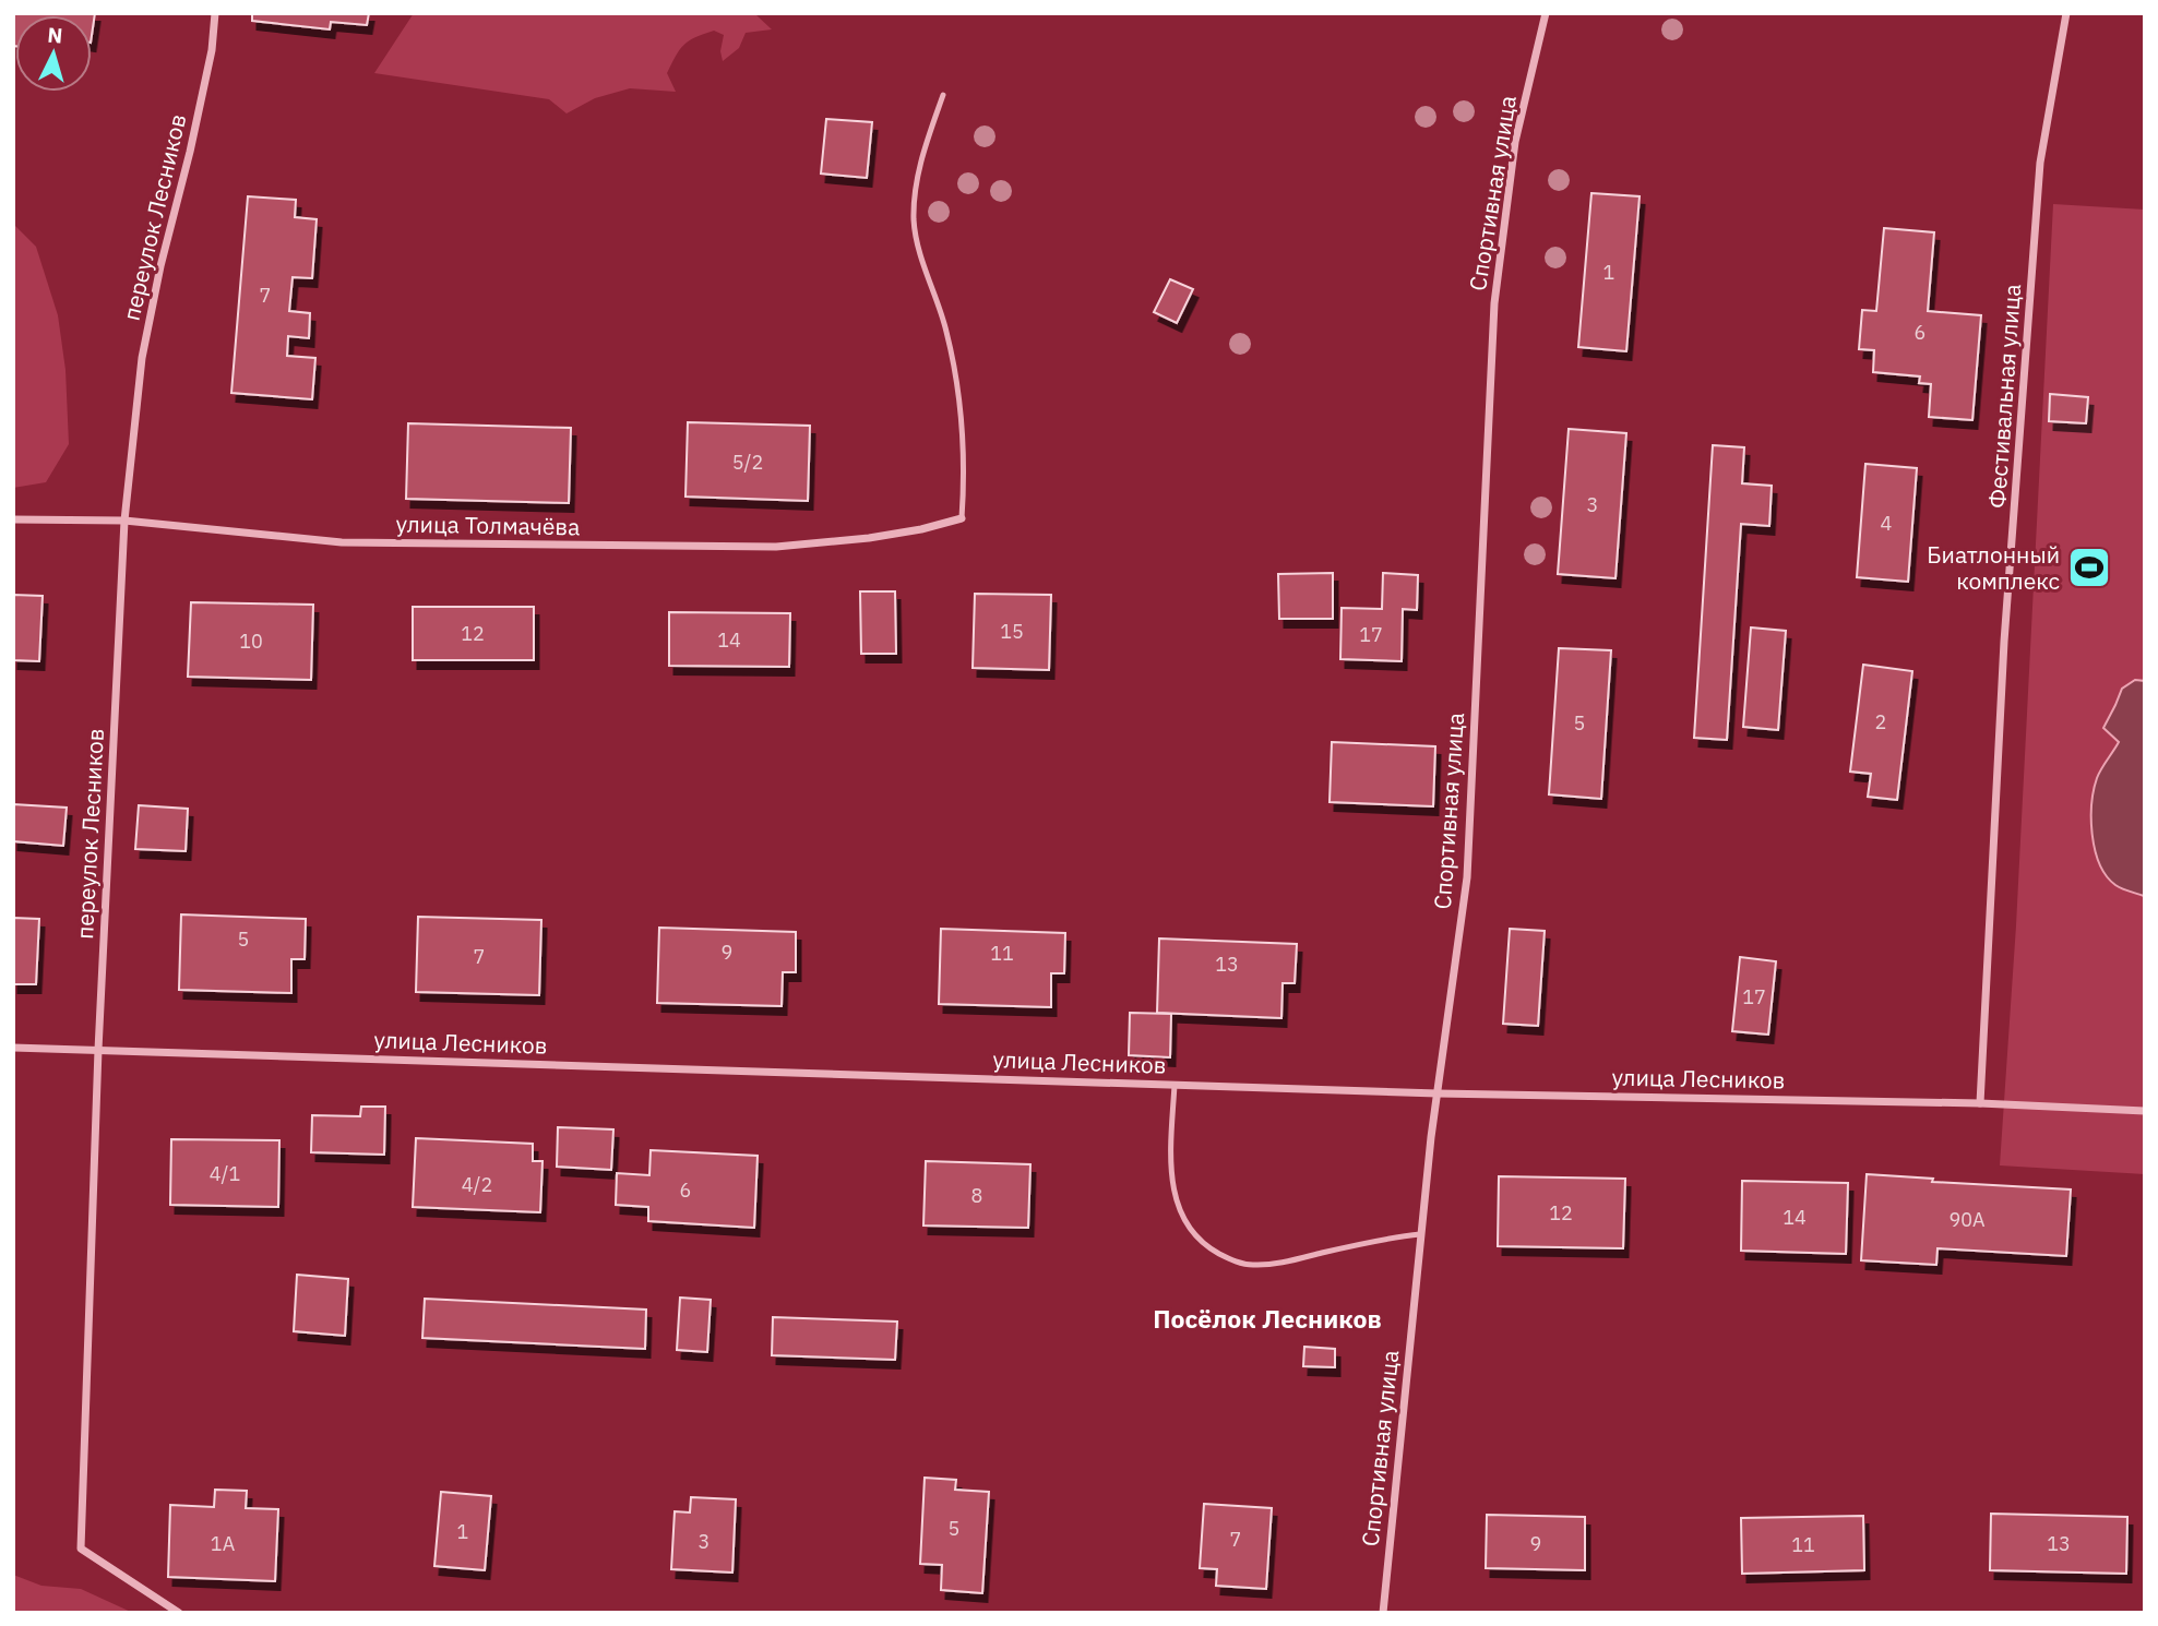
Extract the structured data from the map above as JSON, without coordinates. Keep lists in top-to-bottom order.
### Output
{
  "streets": {
    "street": [
      "Спортивная улица",
      "переулок Лесников",
      "Фестивальная улица",
      "улица Толмачёва",
      "улица Лесников"
    ]
  },
  "crossings": [
    ["Спортивная улица", "улица Лесников"],
    ["переулок Лесников", "улица Толмачёва"],
    ["переулок Лесников", "улица Лесников"],
    ["Фестивальная улица", "улица Лесников"]
  ],
  "districts": ["Посёлок Лесников"],
  "places": {
    "sports": ["Биатлонный комплекс"]
  },
  "house_numbers": [
    "1",
    "7",
    "6",
    "5/2",
    "3",
    "4",
    "15",
    "12",
    "17",
    "14",
    "10",
    "2",
    "5",
    "5",
    "9",
    "11",
    "7",
    "13",
    "17",
    "4/1",
    "4/2",
    "6",
    "8",
    "12",
    "14",
    "90А",
    "5",
    "1",
    "7",
    "3",
    "1А",
    "9",
    "13",
    "11"
  ],
  "north": "top"
}
